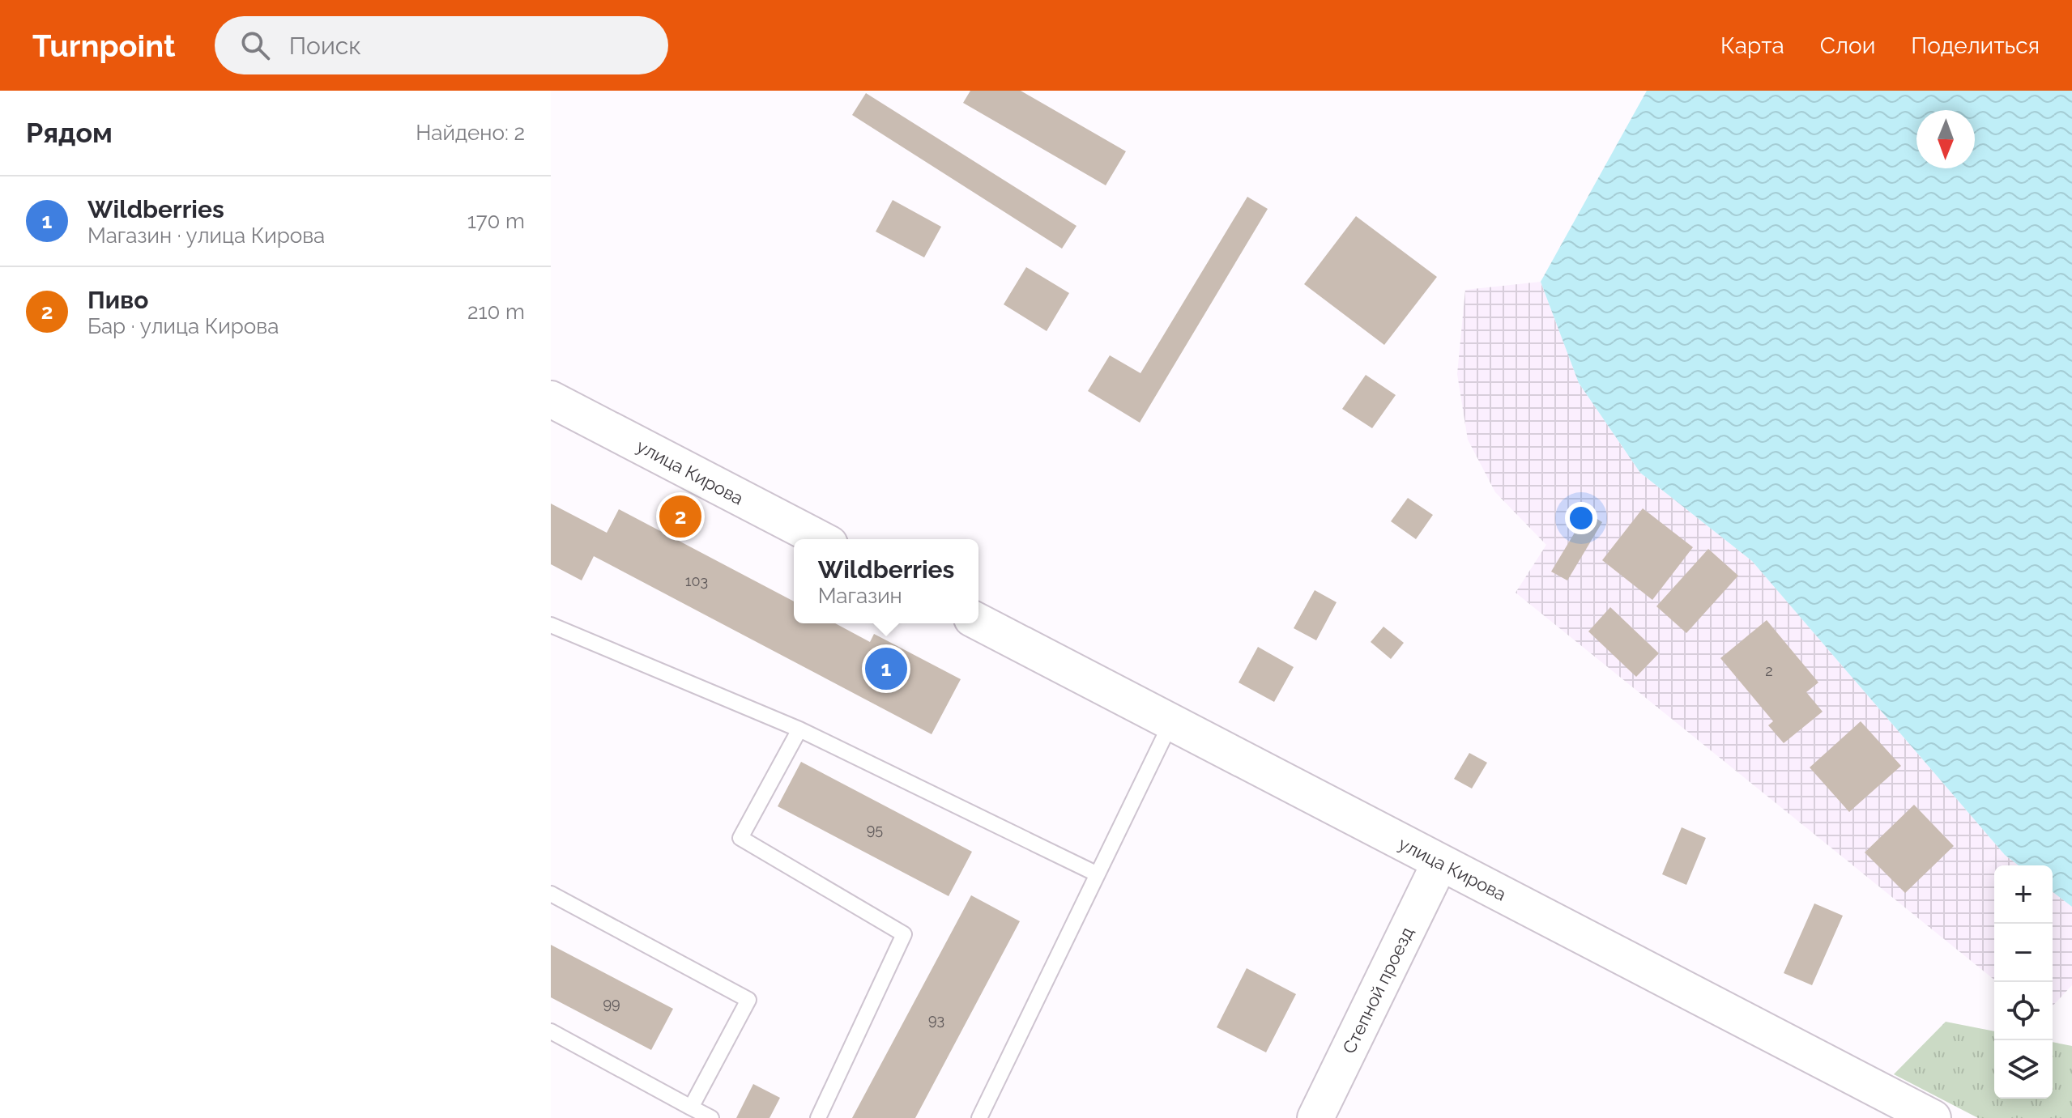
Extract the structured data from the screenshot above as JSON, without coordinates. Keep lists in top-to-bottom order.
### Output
{
  "streets": {
    "main road": ["улица Кирова", "Степной проезд"]
  },
  "crossings": [
    ["улица Кирова", "Степной проезд"]
  ],
  "house_numbers": [
    "103",
    "2",
    "95",
    "99",
    "93"
  ],
  "north": "bottom",
  "page": {
    "header": "Turnpoint",
    "search": "Поиск",
    "nav": ["Карта", "Слои", "Поделиться"],
    "heading": ["Рядом", "Найдено: 2"],
    "list": [
      {
        "mark": "1",
        "name": "Wildberries",
        "note": "Магазин · улица Кирова",
        "value": "170 m"
      },
      {
        "mark": "2",
        "name": "Пиво",
        "note": "Бар · улица Кирова",
        "value": "210 m"
      }
    ],
    "pins": ["2", "1"],
    "popup": ["Wildberries", "Магазин"],
    "map_buttons": ["+", "−"]
  }
}
